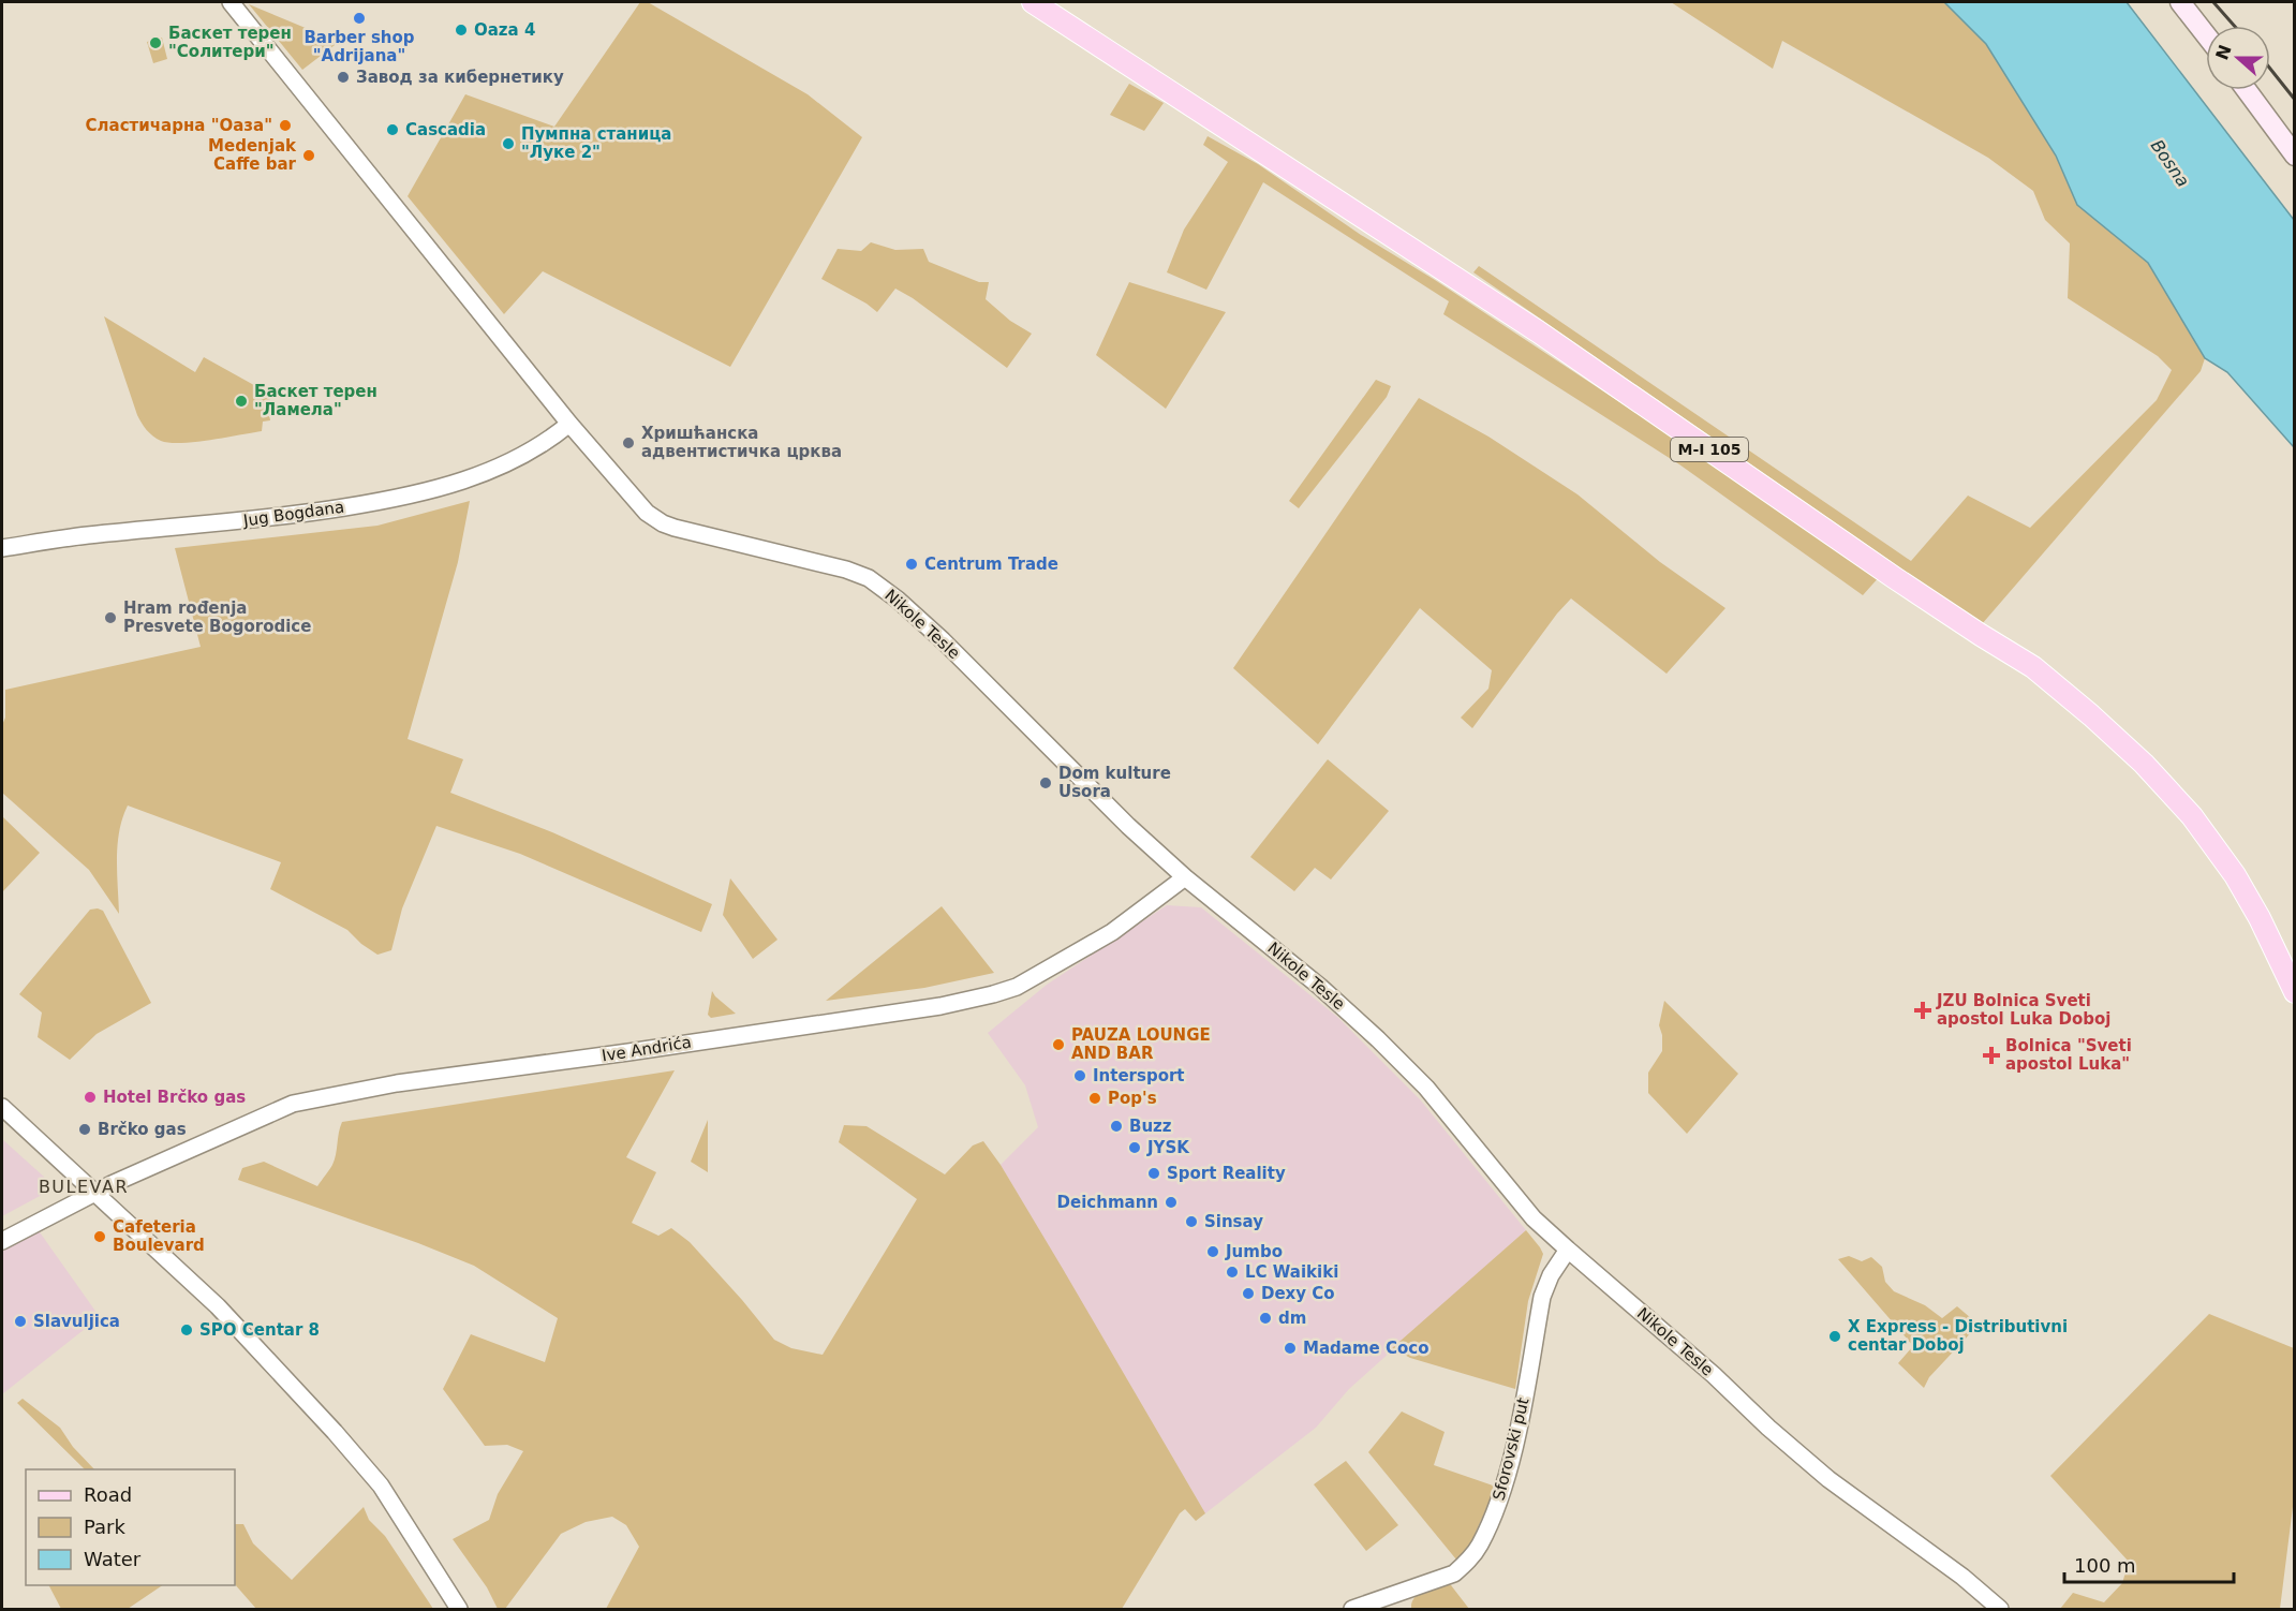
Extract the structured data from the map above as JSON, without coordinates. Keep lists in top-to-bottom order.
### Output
{
  "streets": {
    "main road": ["M-I 105"],
    "street": [
      "Jug Bogdana",
      "Nikole Tesle",
      "Ive Andrića",
      "Sforovski put"
    ]
  },
  "crossings": [
    ["Jug Bogdana", "Nikole Tesle"],
    ["Nikole Tesle", "Ive Andrića"],
    ["Nikole Tesle", "Sforovski put"]
  ],
  "districts": ["BULEVAR"],
  "water": ["Bosna"],
  "places": {
    "other": [
      "Barber shop \"Adrijana\"",
      "Oaza 4",
      "Баскет терен \"Солитери\"",
      "Завод за кибернетику",
      "Сластичарна \"Оаза\"",
      "Cascadia",
      "Пумпна станица \"Луке 2\"",
      "Medenjak Caffe bar",
      "Баскет терен \"Ламела\"",
      "Хришћанска адвентистичка црква",
      "Centrum Trade",
      "Hram rođenja Presvete Bogorodice",
      "Dom kulture Usora",
      "PAUZA LOUNGE AND BAR",
      "Intersport",
      "Hotel Brčko gas",
      "Pop's",
      "Buzz",
      "Brčko gas",
      "JYSK",
      "Sport Reality",
      "Deichmann",
      "Sinsay",
      "Cafeteria Boulevard",
      "Jumbo",
      "LC Waikiki",
      "Dexy Co",
      "dm",
      "Slavuljica",
      "SPO Centar 8",
      "X Express - Distributivni centar Doboj",
      "Madame Coco"
    ],
    "health": ["JZU Bolnica Sveti apostol Luka Doboj", "Bolnica \"Sveti apostol Luka\""]
  },
  "legend": ["Road", "Park", "Water"],
  "scale_bar": "100 m",
  "north": "left"
}
